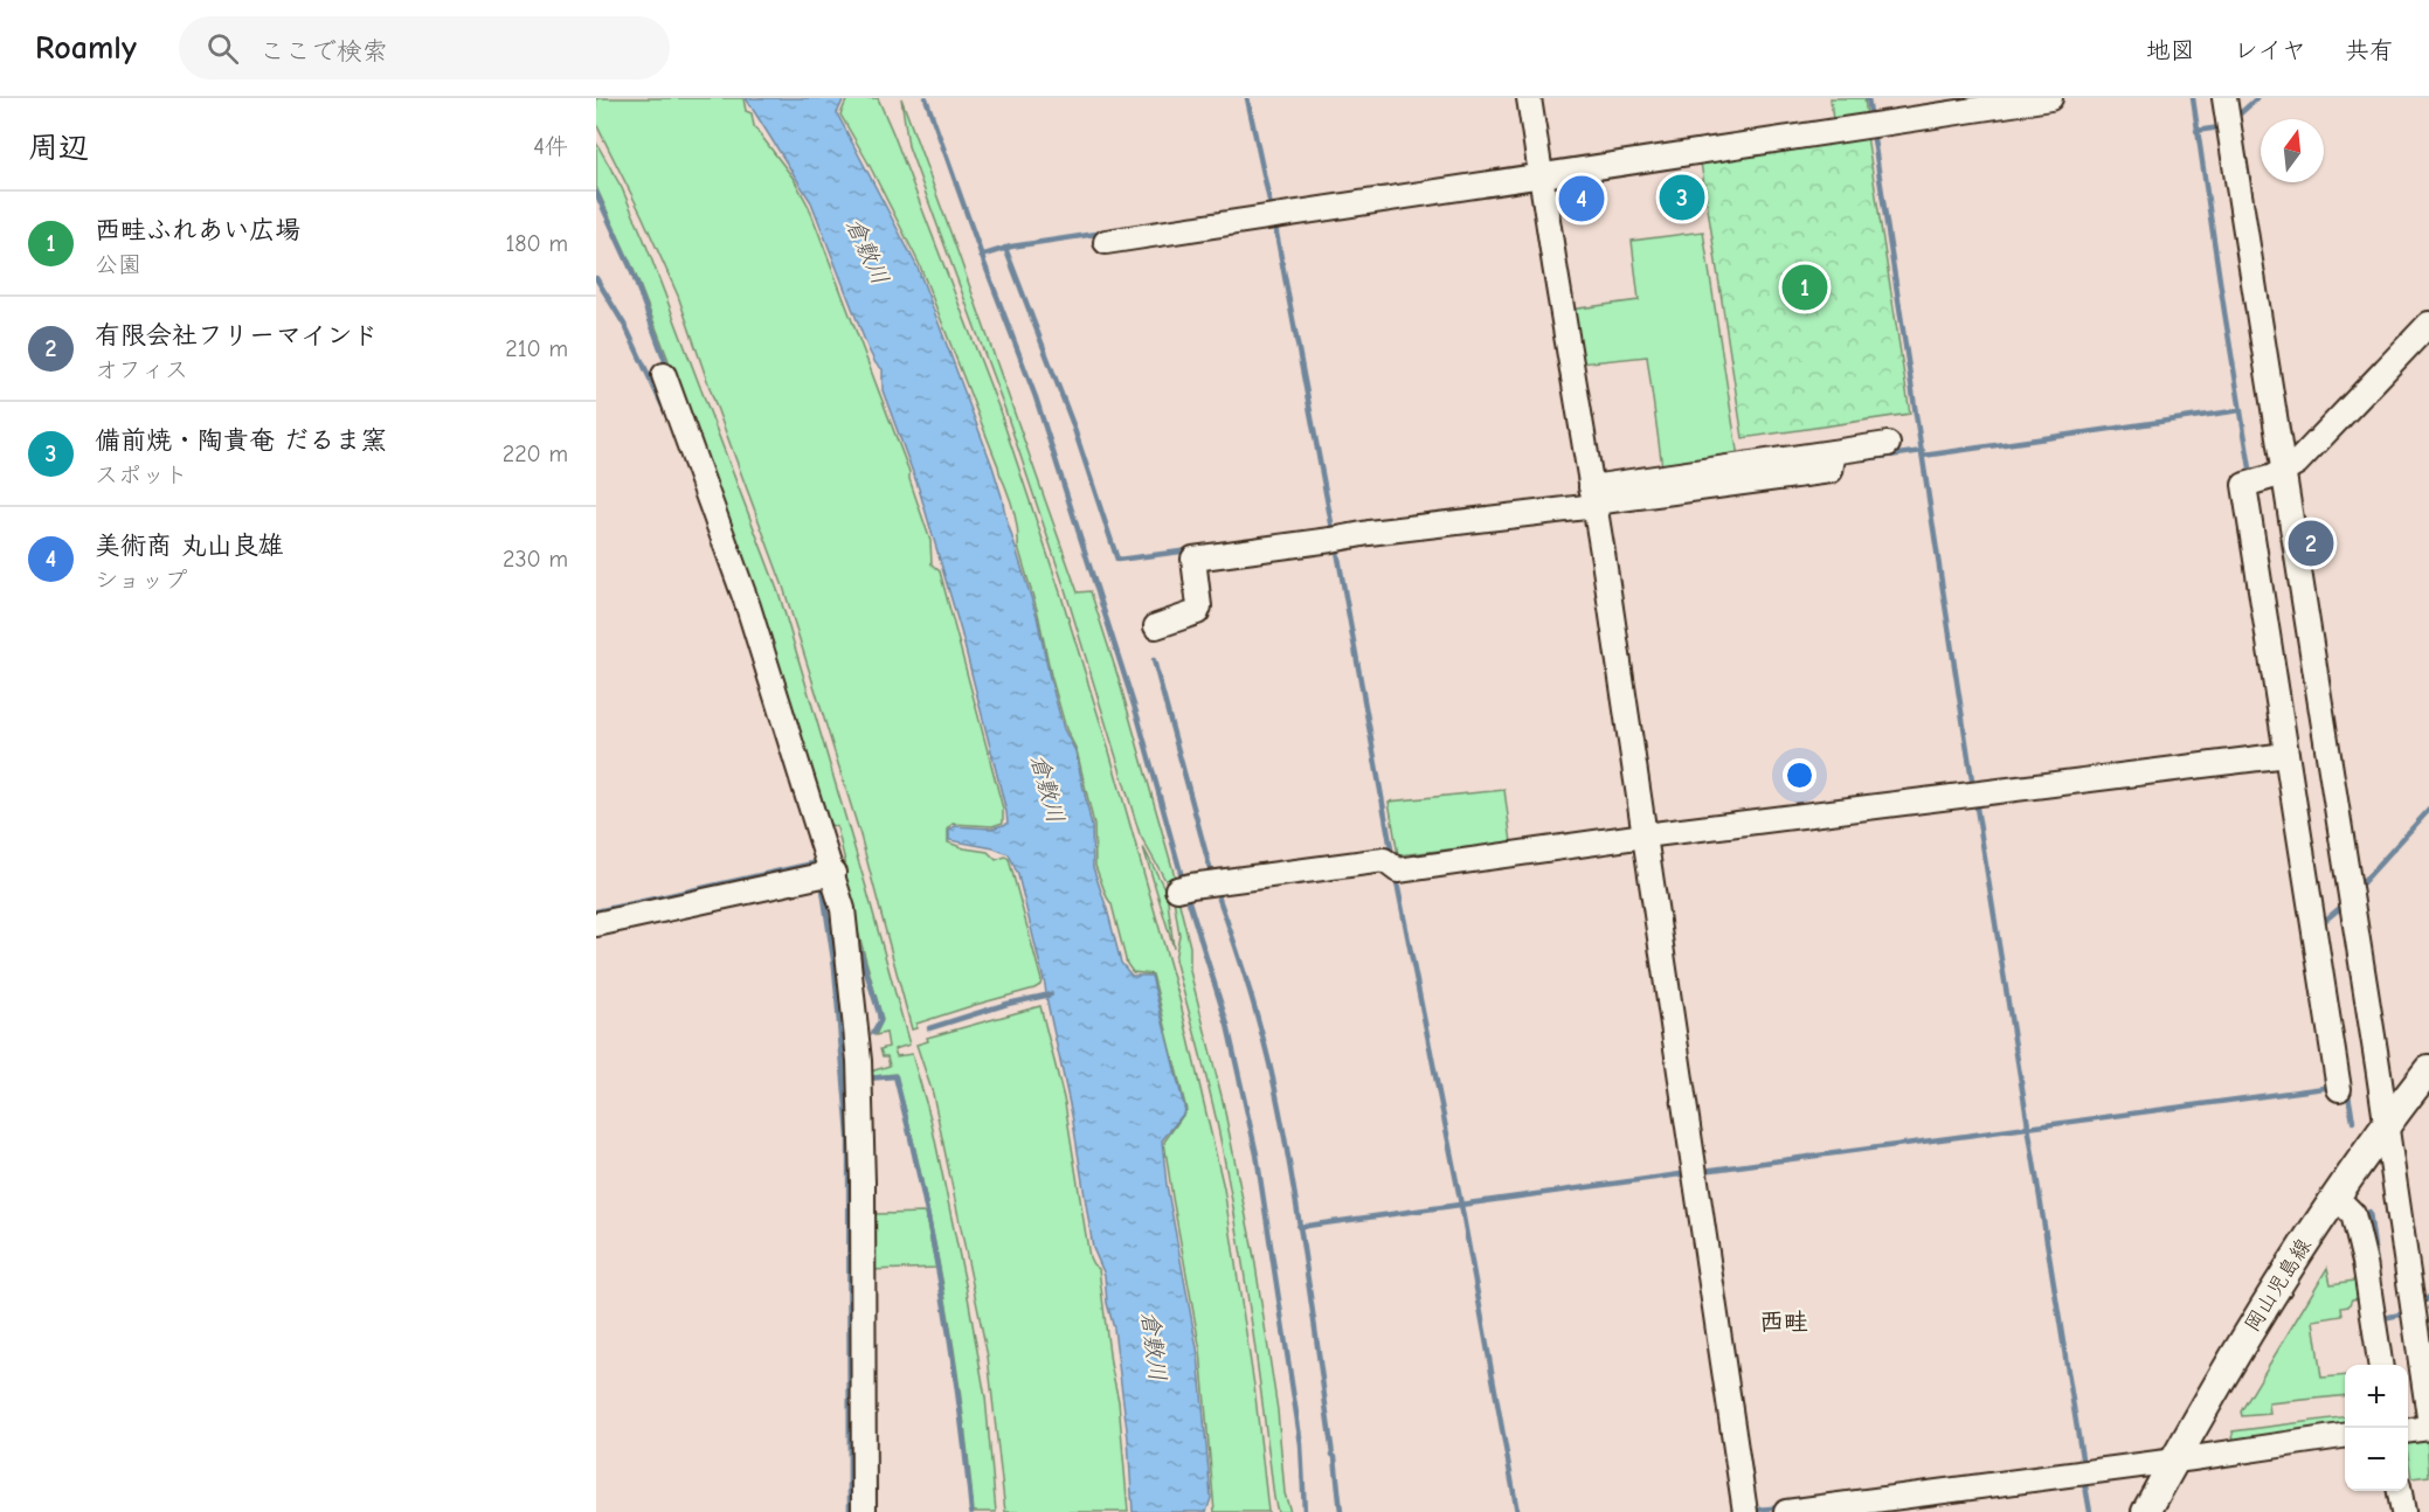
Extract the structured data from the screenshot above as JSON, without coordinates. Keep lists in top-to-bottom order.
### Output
{
  "streets": {
    "main road": ["岡山児島線"]
  },
  "districts": ["西畦"],
  "water": ["倉敷川"],
  "north": "top",
  "page": {
    "header": "Roamly",
    "search": "ここで検索",
    "nav": ["地図", "レイヤ", "共有"],
    "heading": ["周辺", "4件"],
    "pins": [
      "3",
      "4",
      "1",
      "2"
    ],
    "list": [
      {
        "mark": "1",
        "name": "西畦ふれあい広場",
        "note": "公園",
        "value": "180 m"
      },
      {
        "mark": "2",
        "name": "有限会社フリーマインド",
        "note": "オフィス",
        "value": "210 m"
      },
      {
        "mark": "3",
        "name": "備前焼・陶貴奄 だるま窯",
        "note": "スポット",
        "value": "220 m"
      },
      {
        "mark": "4",
        "name": "美術商 丸山良雄",
        "note": "ショップ",
        "value": "230 m"
      }
    ],
    "map_buttons": ["+", "−"]
  }
}
